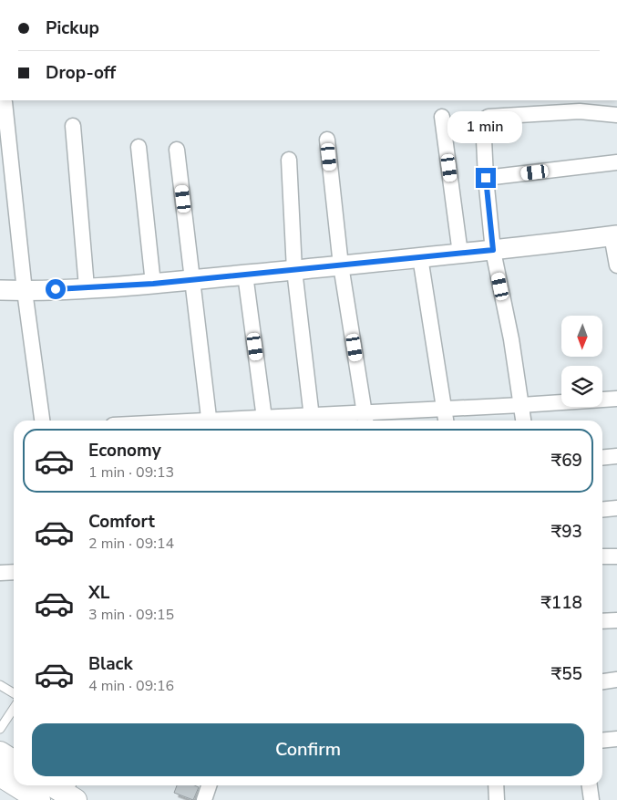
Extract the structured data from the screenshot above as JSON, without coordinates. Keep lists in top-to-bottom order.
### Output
{
  "north": "bottom",
  "page": {
    "banner": ["Pickup", "Drop-off"],
    "bubble": "1 min",
    "list": [
      {
        "name": "Economy",
        "note": "1 min · 09:13",
        "value": "₹69"
      },
      {
        "name": "Comfort",
        "note": "2 min · 09:14",
        "value": "₹93"
      },
      {
        "name": "XL",
        "note": "3 min · 09:15",
        "value": "₹118"
      },
      {
        "name": "Black",
        "note": "4 min · 09:16",
        "value": "₹55"
      }
    ],
    "buttons": "Confirm"
  }
}
